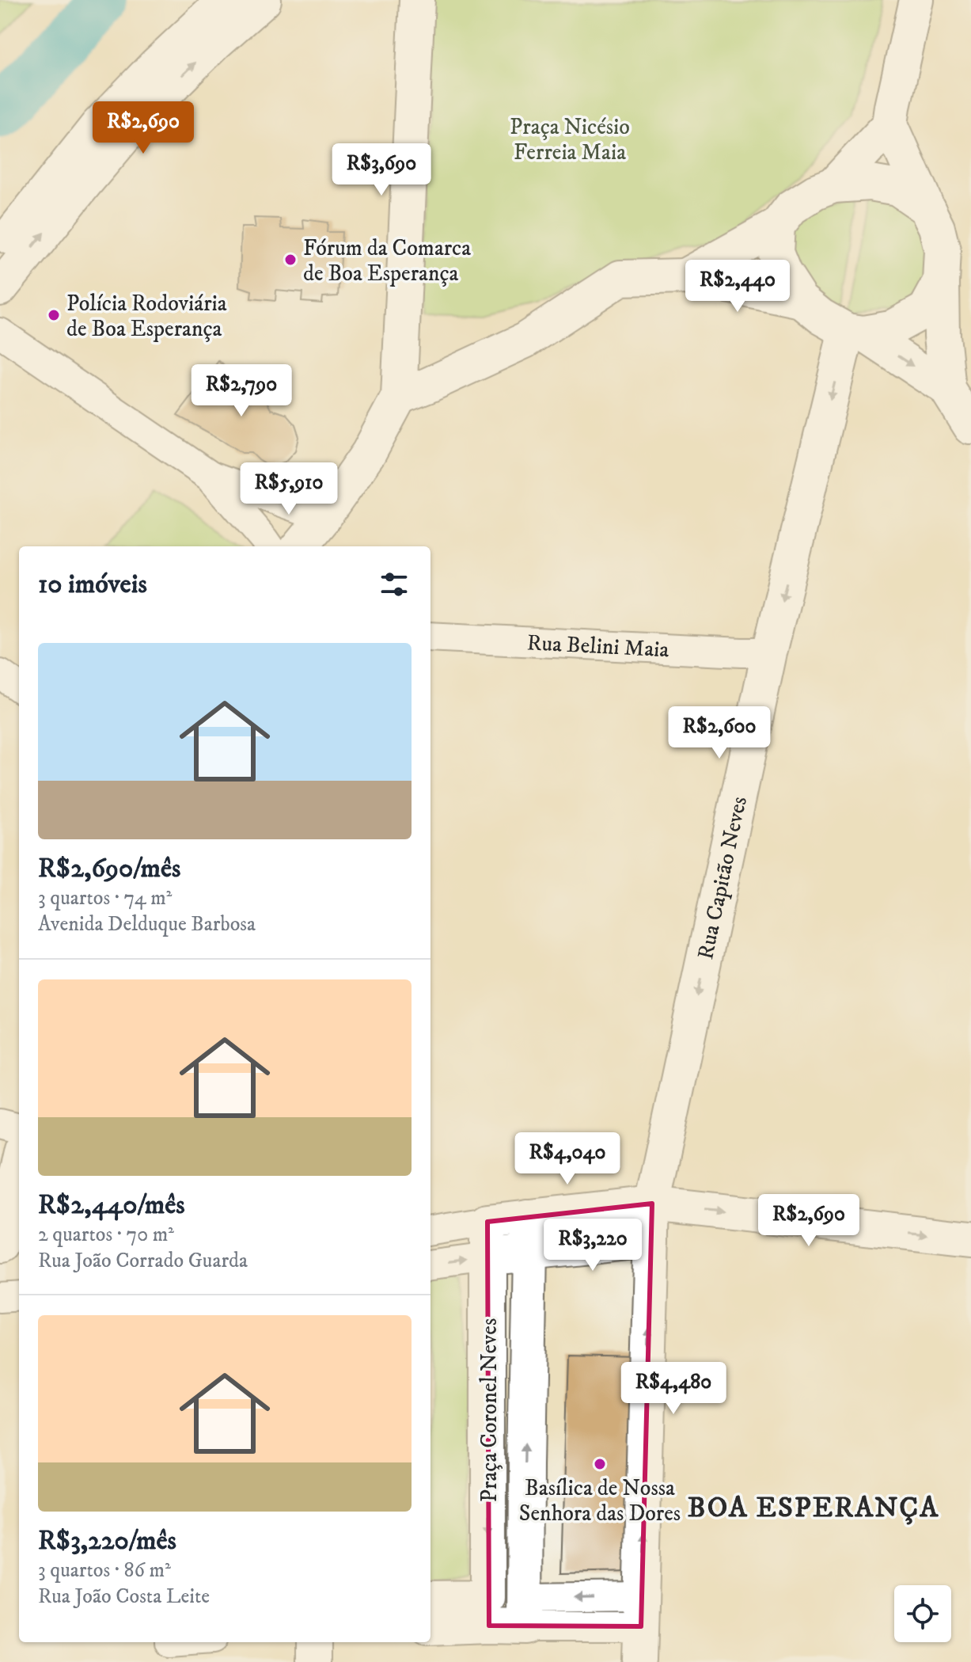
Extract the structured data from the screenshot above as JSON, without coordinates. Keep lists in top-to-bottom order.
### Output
{
  "streets": {
    "main road": ["Rua Capitão Neves", "Praça Coronel Neves"],
    "street": ["Rua Belini Maia"]
  },
  "crossings": [
    ["Rua Belini Maia", "Rua Capitão Neves"]
  ],
  "one_way": ["Rua Capitão Neves"],
  "districts": ["BOA ESPERANÇA"],
  "parks": ["Praça Nicésio Ferreia Maia"],
  "places": ["Fórum da Comarca de Boa Esperança", "Polícia Rodoviária de Boa Esperança", "Basílica de Nossa Senhora das Dores"],
  "page": {
    "price": [
      "R$2,690",
      "R$3,690",
      "R$2,440",
      "R$2,790",
      "R$5,910",
      "R$2,600",
      "R$4,040",
      "R$2,690",
      "R$3,220",
      "R$4,480"
    ],
    "heading": "10 imóveis",
    "list": [
      {
        "name": "R$2,690/mês",
        "note": "3 quartos · 74 m² · Avenida Delduque Barbosa"
      },
      {
        "name": "R$2,440/mês",
        "note": "2 quartos · 70 m² · Rua João Corrado Guarda"
      },
      {
        "name": "R$3,220/mês",
        "note": "3 quartos · 86 m² · Rua João Costa Leite"
      }
    ]
  }
}
